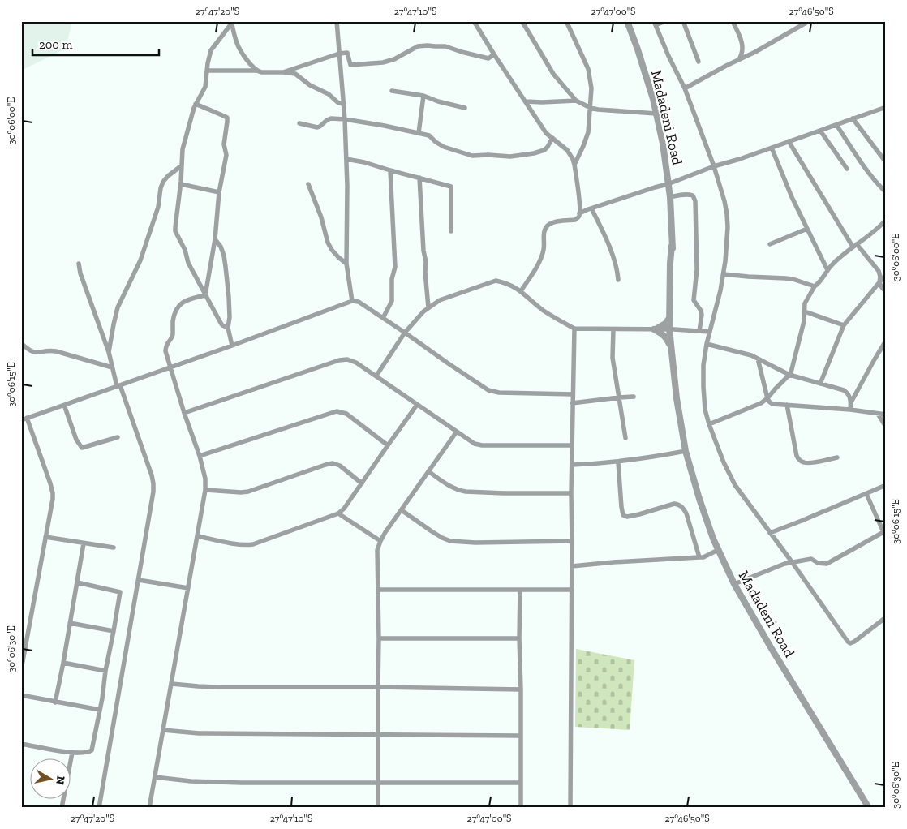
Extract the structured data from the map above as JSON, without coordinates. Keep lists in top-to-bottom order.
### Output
{
  "streets": {
    "street": ["Madadeni Road"]
  },
  "scale_bar": "200 m",
  "north": "right",
  "coordinates": [
    "27°47'20\"S",
    "27°47'10\"S",
    "27°47'00\"S",
    "27°46'50\"S",
    "30°06'00\"E",
    "30°06'15\"E",
    "30°06'30\"E"
  ]
}
